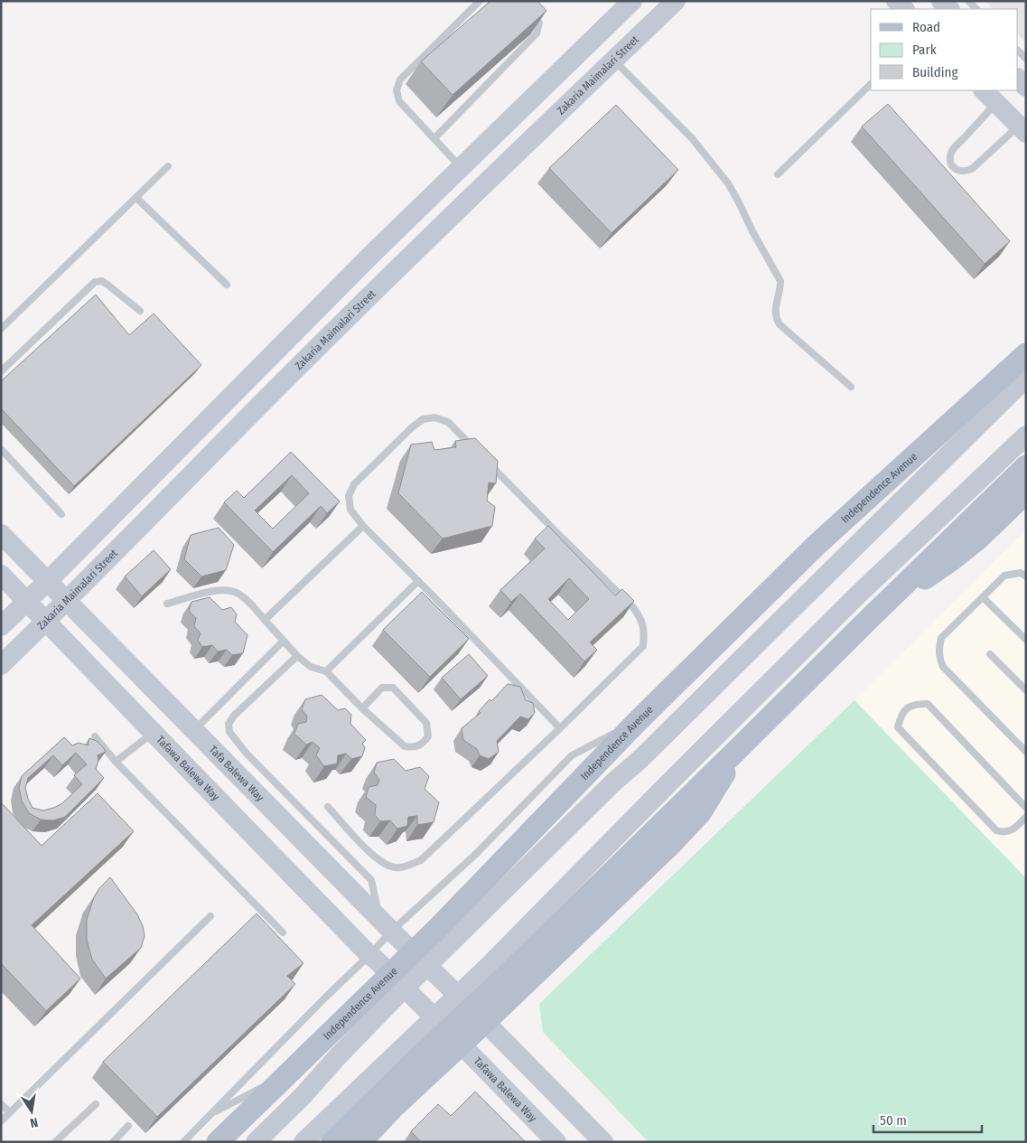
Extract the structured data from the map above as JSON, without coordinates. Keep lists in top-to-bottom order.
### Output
{
  "streets": {
    "main road": [
      "Zakaria Maimalari Street",
      "Independence Avenue",
      "Tafawa Balewa Way",
      "Tafa Balewa Way"
    ]
  },
  "crossings": [
    ["Zakaria Maimalari Street", "Tafawa Balewa Way"],
    ["Zakaria Maimalari Street", "Tafa Balewa Way"]
  ],
  "legend": ["Road", "Park", "Building"],
  "scale_bar": "50 m",
  "north": "bottom"
}
